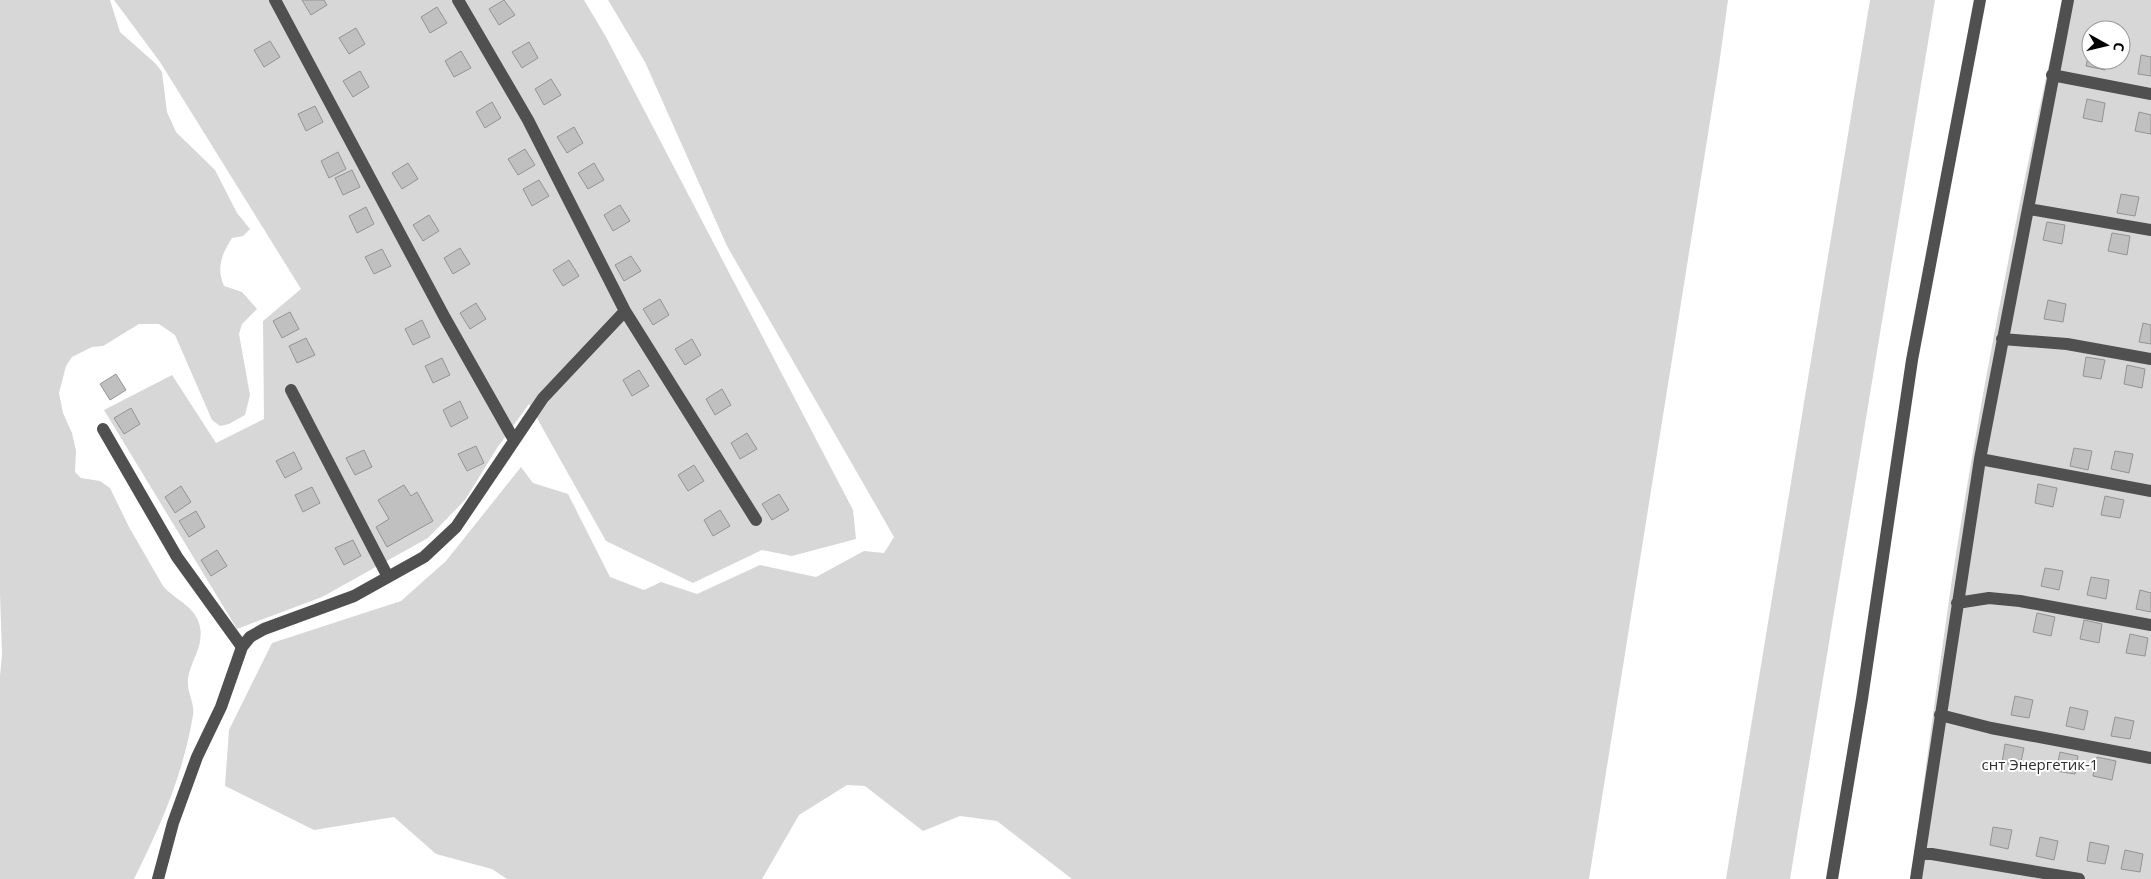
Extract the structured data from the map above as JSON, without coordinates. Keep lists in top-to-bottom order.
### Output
{
  "parks": ["снт Энергетик-1"],
  "north": "right"
}
